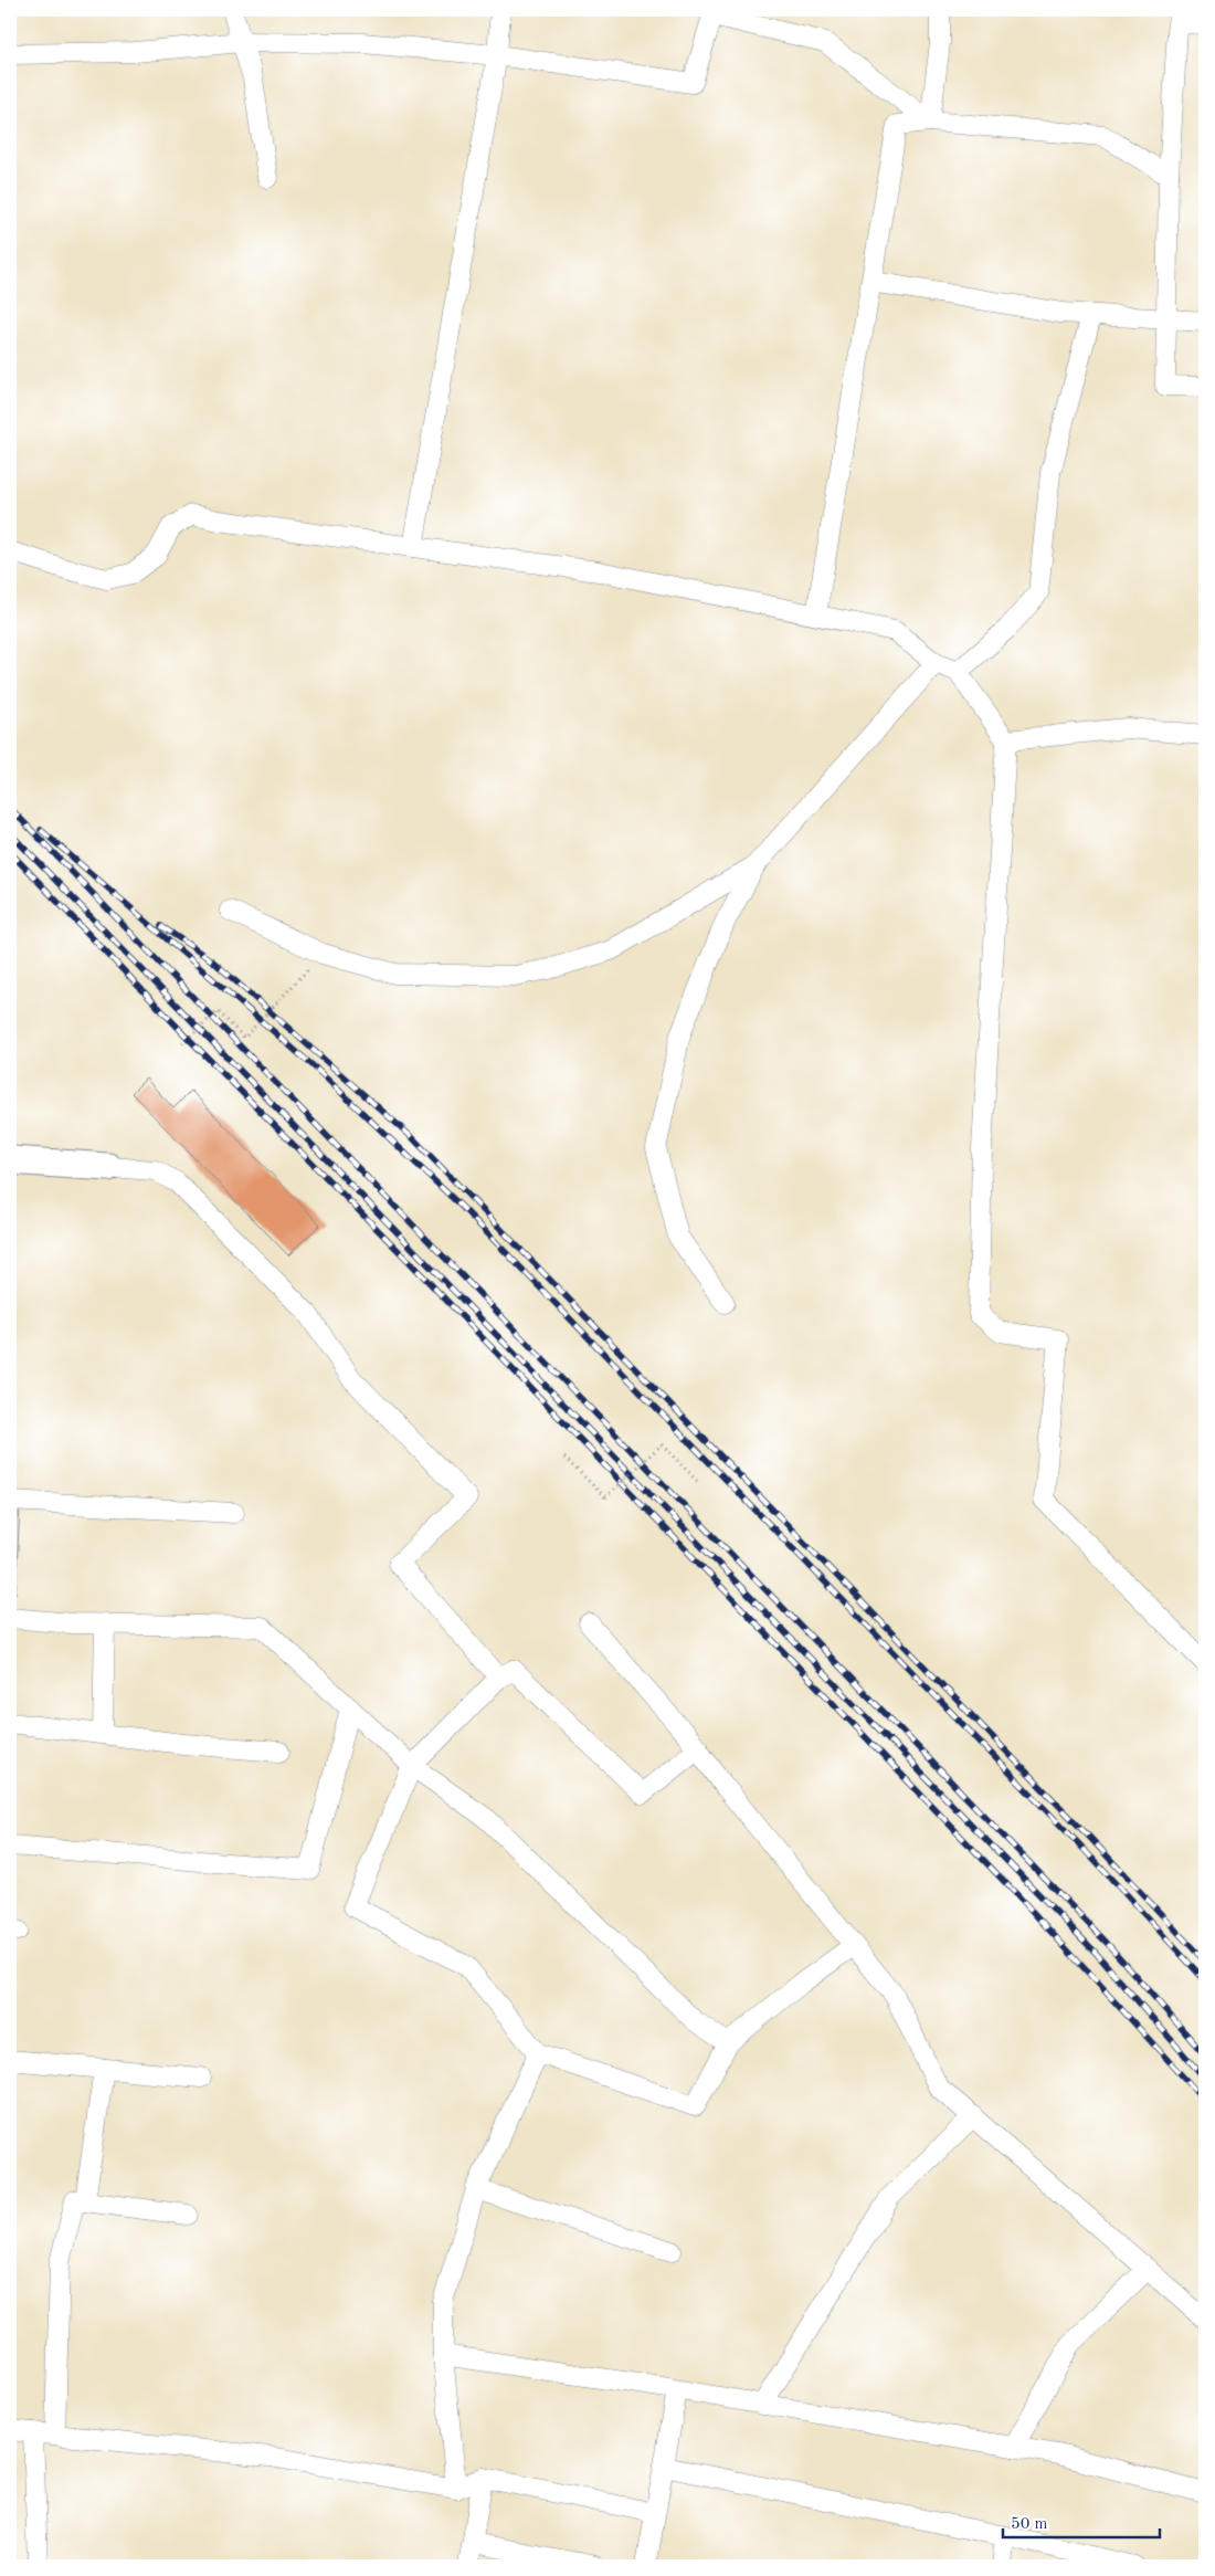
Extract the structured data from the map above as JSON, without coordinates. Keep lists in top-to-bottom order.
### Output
{
  "scale_bar": "50 m"
}
